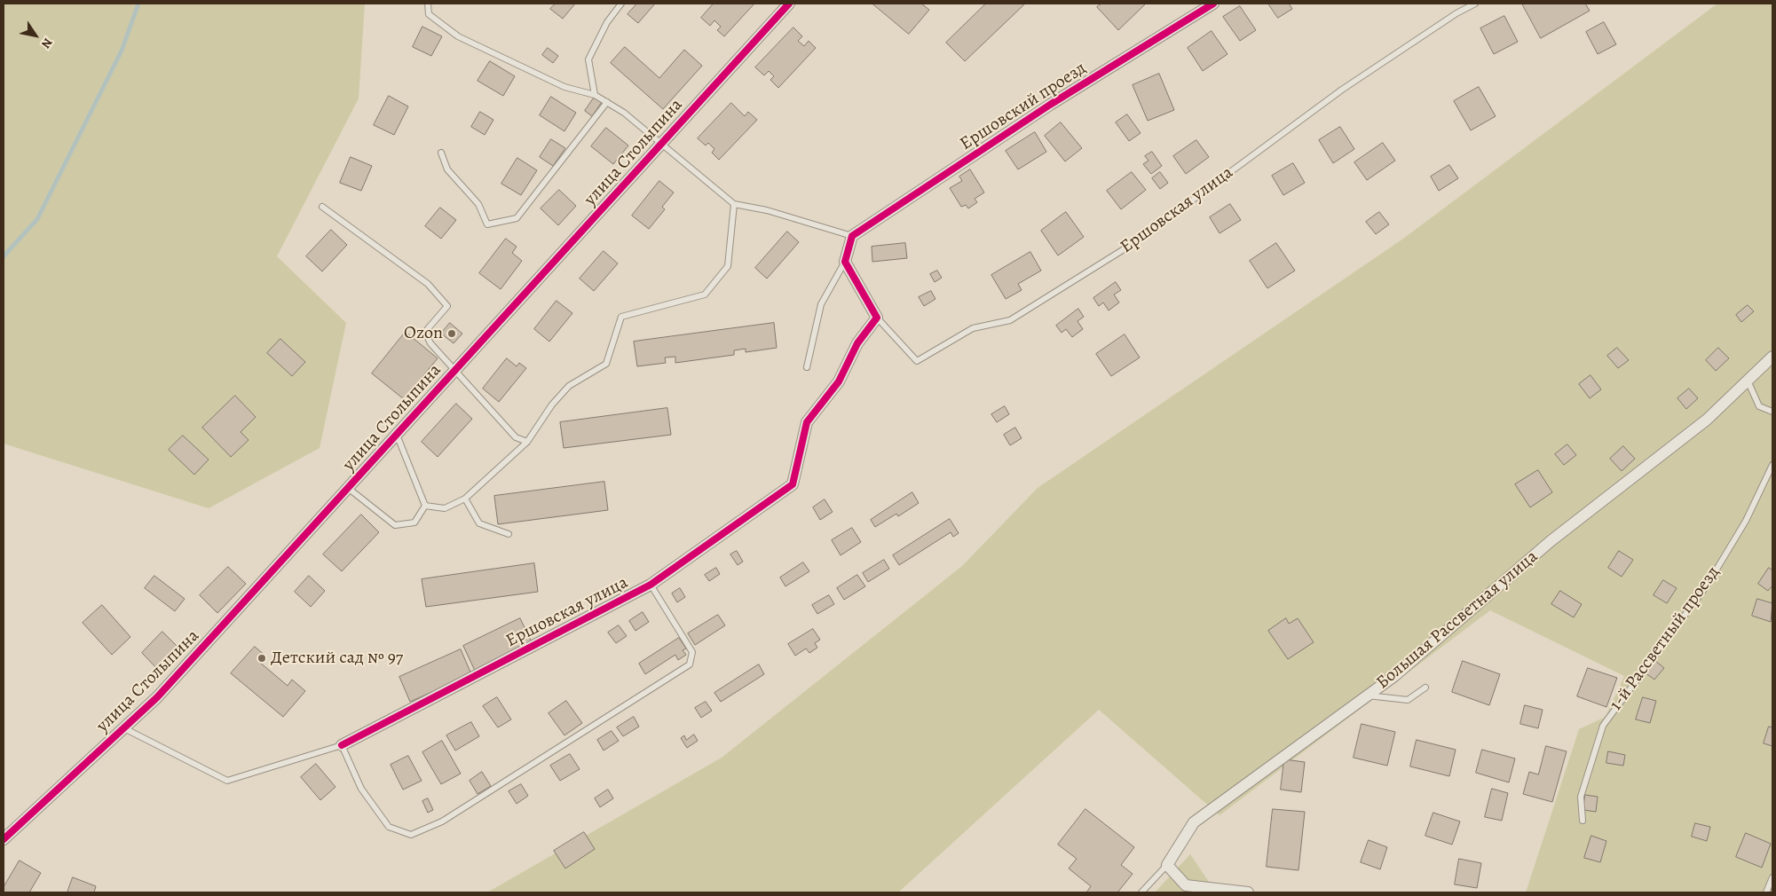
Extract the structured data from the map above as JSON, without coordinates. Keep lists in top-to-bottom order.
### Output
{
  "streets": {
    "street": [
      "Ершовский проезд",
      "улица Столыпина",
      "Ершовская улица",
      "Большая Рассветная улица"
    ],
    "lane": ["1-й Рассветный проезд"]
  },
  "places": ["Ozon", "Детский сад № 97"],
  "north": "bottom right"
}
